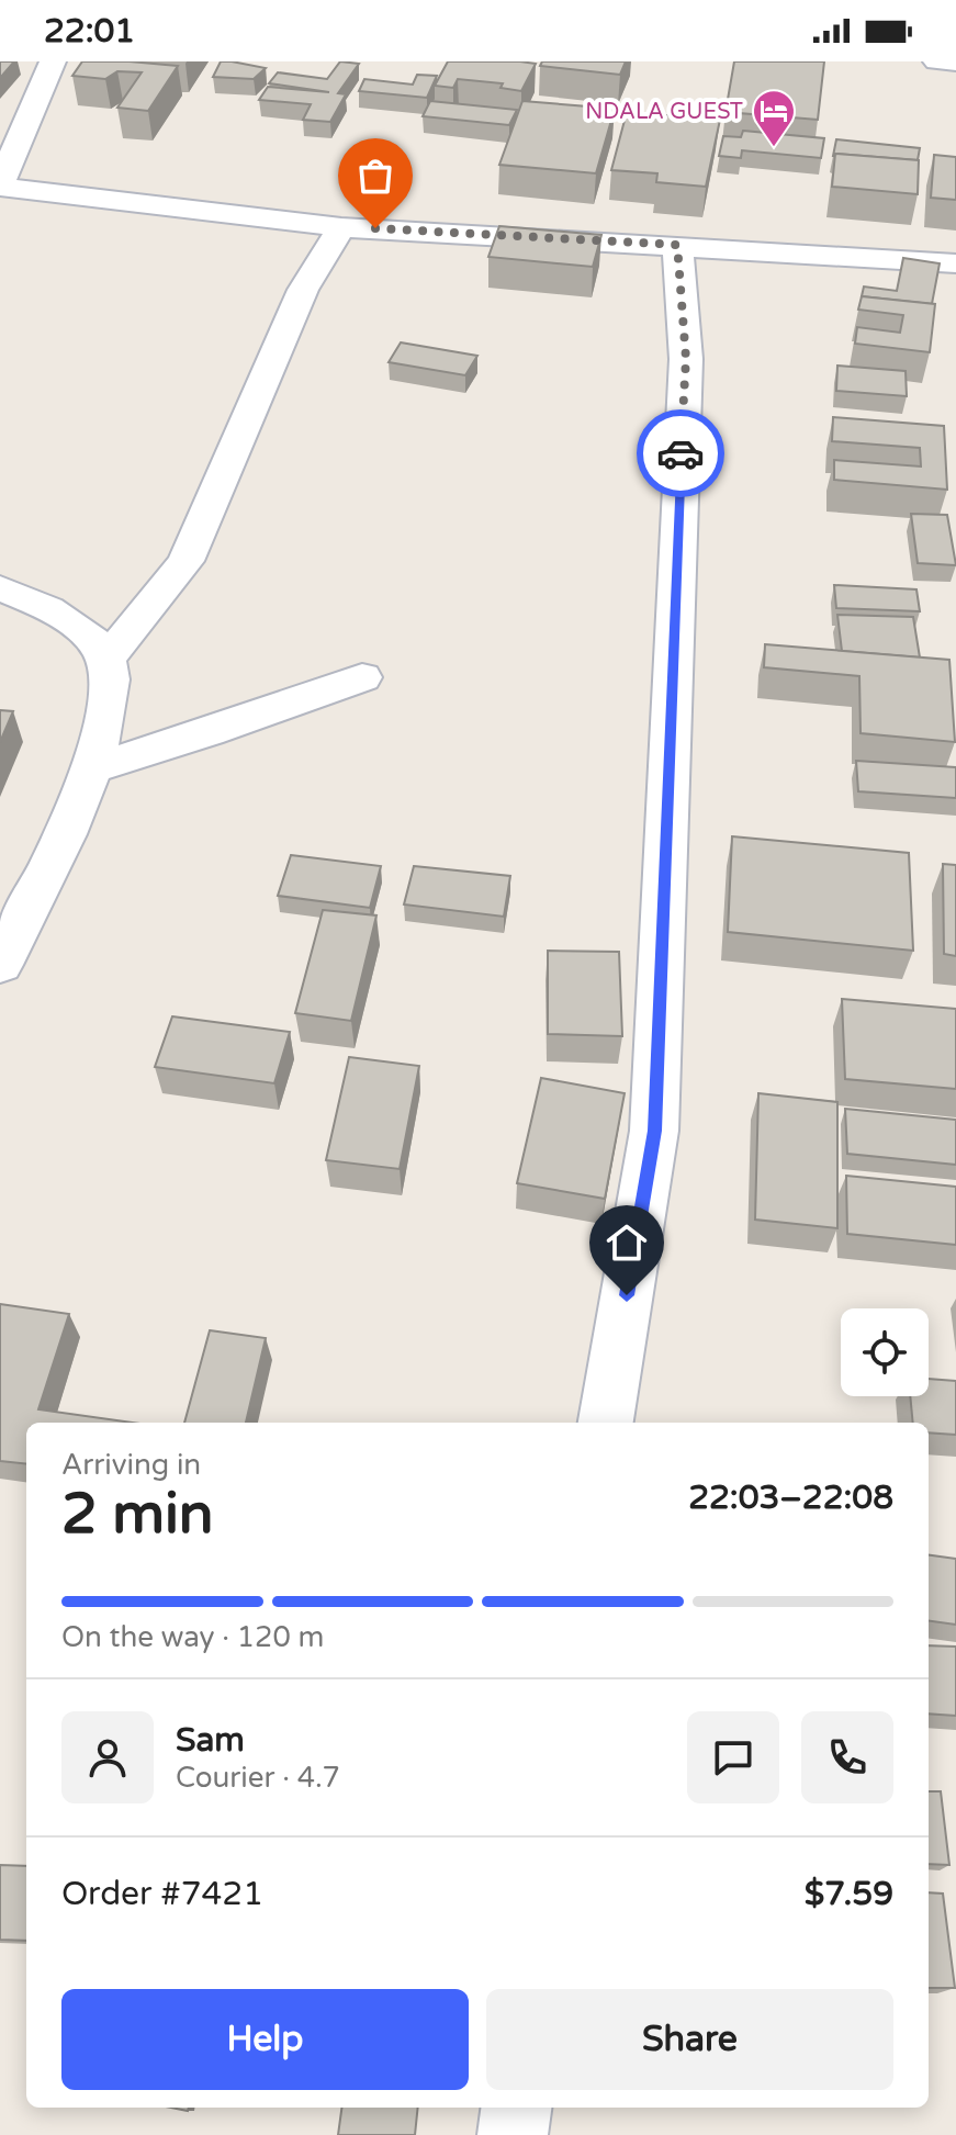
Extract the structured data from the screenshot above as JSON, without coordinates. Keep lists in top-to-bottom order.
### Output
{
  "places": {
    "hotel": ["NDALA GUEST"]
  },
  "page": {
    "status": "22:01",
    "heading": ["2 min", "Arriving in", "22:03–22:08"],
    "panel": [
      "Sam",
      "Courier · 4.7",
      "Order #7421",
      "$7.59"
    ],
    "bar": "On the way · 120 m",
    "buttons": ["Help", "Share"]
  }
}
